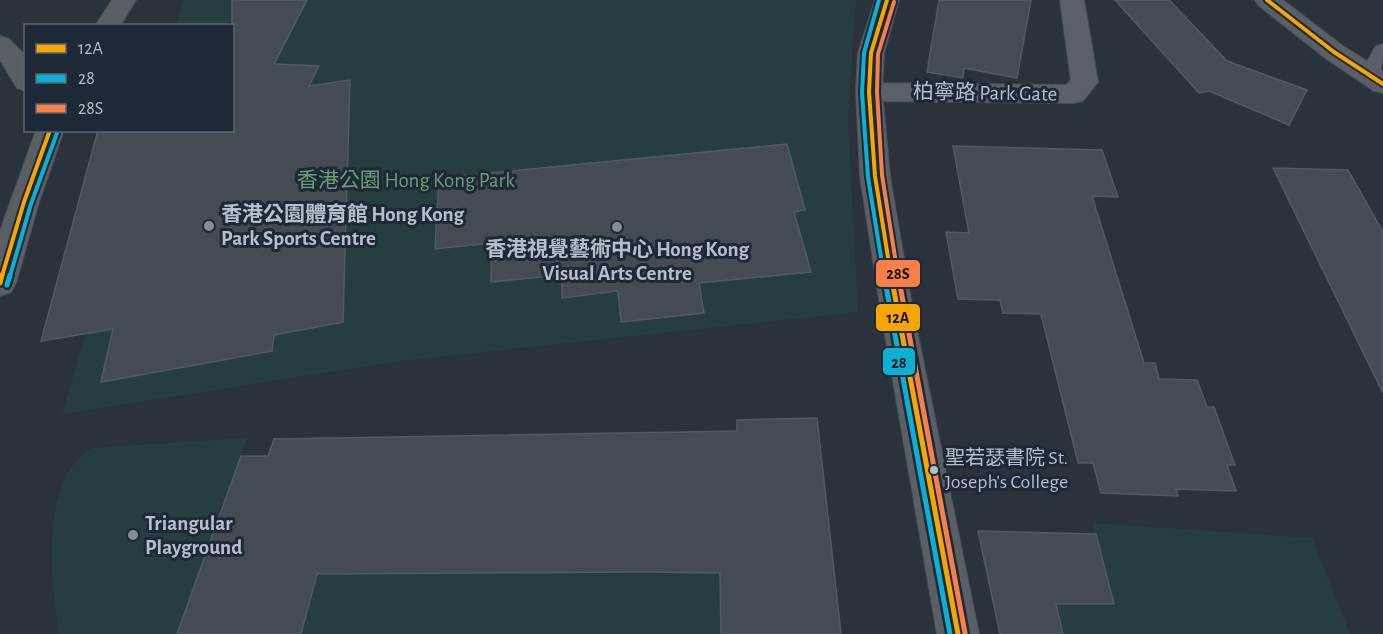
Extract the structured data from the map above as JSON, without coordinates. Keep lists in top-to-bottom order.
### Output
{
  "streets": {
    "street": ["柏寧路 Park Gate"]
  },
  "parks": ["香港公園 Hong Kong Park"],
  "places": [
    "香港公園體育館 Hong Kong Park Sports Centre",
    "香港視覺藝術中心 Hong Kong Visual Arts Centre",
    "聖若瑟書院 St. Joseph's College",
    "Triangular Playground"
  ],
  "lines": ["transit line 12A", "transit line 28", "transit line 28S"],
  "legend": ["12A", "28", "28S"]
}
